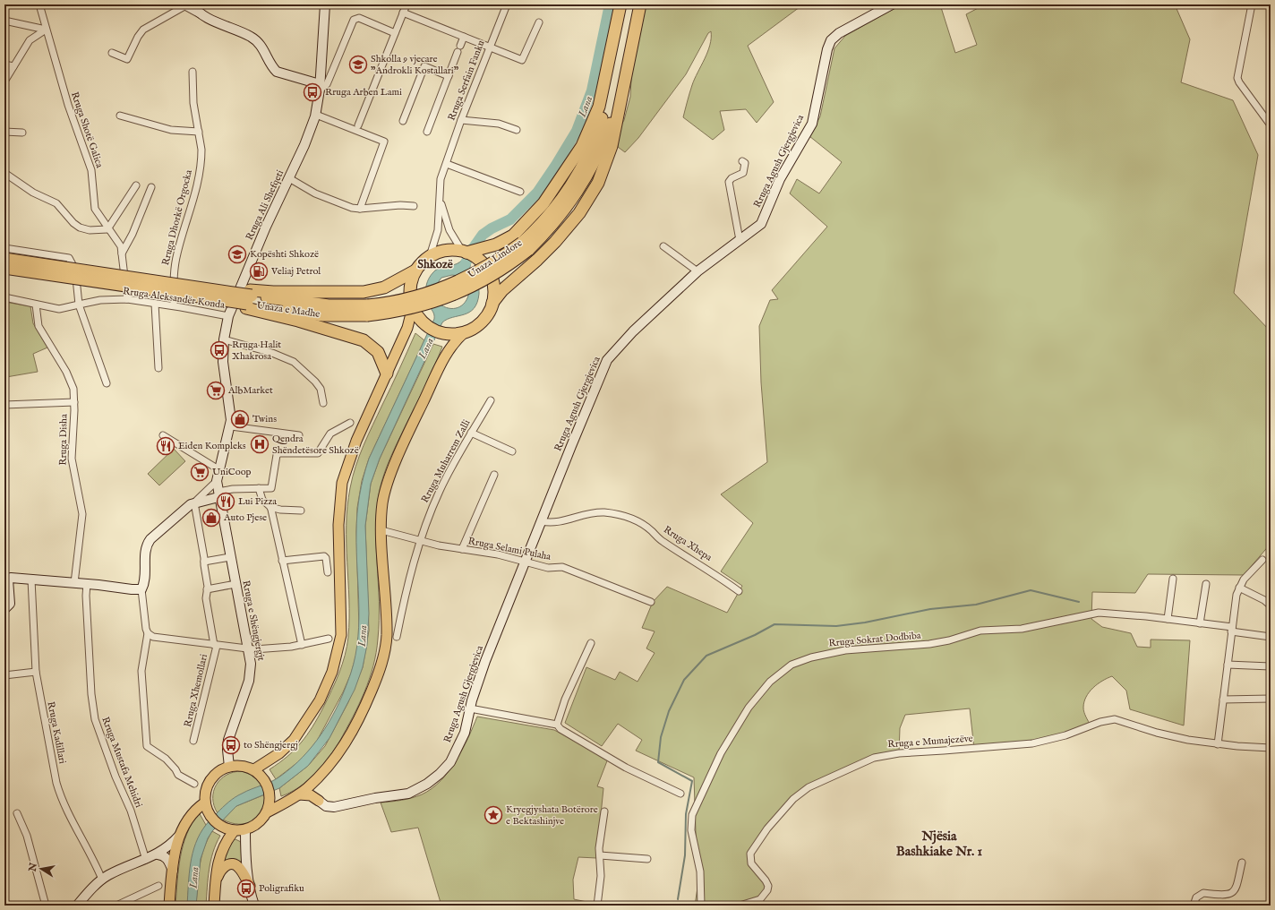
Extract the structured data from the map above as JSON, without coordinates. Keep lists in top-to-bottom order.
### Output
{
  "streets": {
    "highway": ["Unaza Lindore", "Unaza e Madhe"],
    "main road": ["Rruga Agush Gjergjevica", "Rruga Ali Shefqeti", "Rruga e Shëngjergjt"],
    "street": [
      "Rruga Serfain Fanku",
      "Rruga Shotë Galica",
      "Rruga Dhorkë Orgocka",
      "Rruga Aleksandër Konda",
      "Rruga Disha",
      "Rruga Muharrem Zalli",
      "Rruga Xhepa",
      "Rruga Selami Pulaha",
      "Rruga Sokrat Dodbiba",
      "Rruga Xhemollari",
      "Rruga Kadillari",
      "Rruga e Mumajezëve",
      "Rruga Mustafa Mehidri"
    ]
  },
  "crossings": [
    ["Rruga Shotë Galica", "Rruga Aleksandër Konda"],
    ["Rruga Agush Gjergjevica", "Rruga Xhepa"],
    ["Rruga Agush Gjergjevica", "Rruga Selami Pulaha"],
    ["Rruga Ali Shefqeti", "Rruga Aleksandër Konda"],
    ["Rruga Ali Shefqeti", "Rruga e Shëngjergjt"],
    ["Rruga Dhorkë Orgocka", "Rruga Aleksandër Konda"],
    ["Unaza Lindore", "Unaza e Madhe"],
    ["Rruga Aleksandër Konda", "Rruga Disha"],
    ["Rruga Muharrem Zalli", "Rruga Selami Pulaha"],
    ["Rruga e Shëngjergjt", "Rruga Xhemollari"]
  ],
  "districts": ["Shkozë", "Njësia Bashkiake Nr. 1"],
  "water": ["Lana"],
  "places": {
    "school or university": ["Shkolla 9 vjecare \"Androkli Kostallari\"", "Kopështi Shkozë"],
    "bus stop": [
      "Rruga Arben Lami",
      "Rruga Halit Xhakrosa",
      "to Shëngjergj",
      "Poligrafiku"
    ],
    "fuel station": ["Veliaj Petrol"],
    "supermarket": ["AlbMarket", "UniCoop"],
    "shop": ["Twins", "Auto Pjese"],
    "hospital": ["Qendra Shëndetësore Shkozë"],
    "restaurant": ["Eiden Kompleks", "Lui Pizza"],
    "place": ["Kryegjyshata Botërore e Bektashinjve"]
  },
  "north": "left"
}
